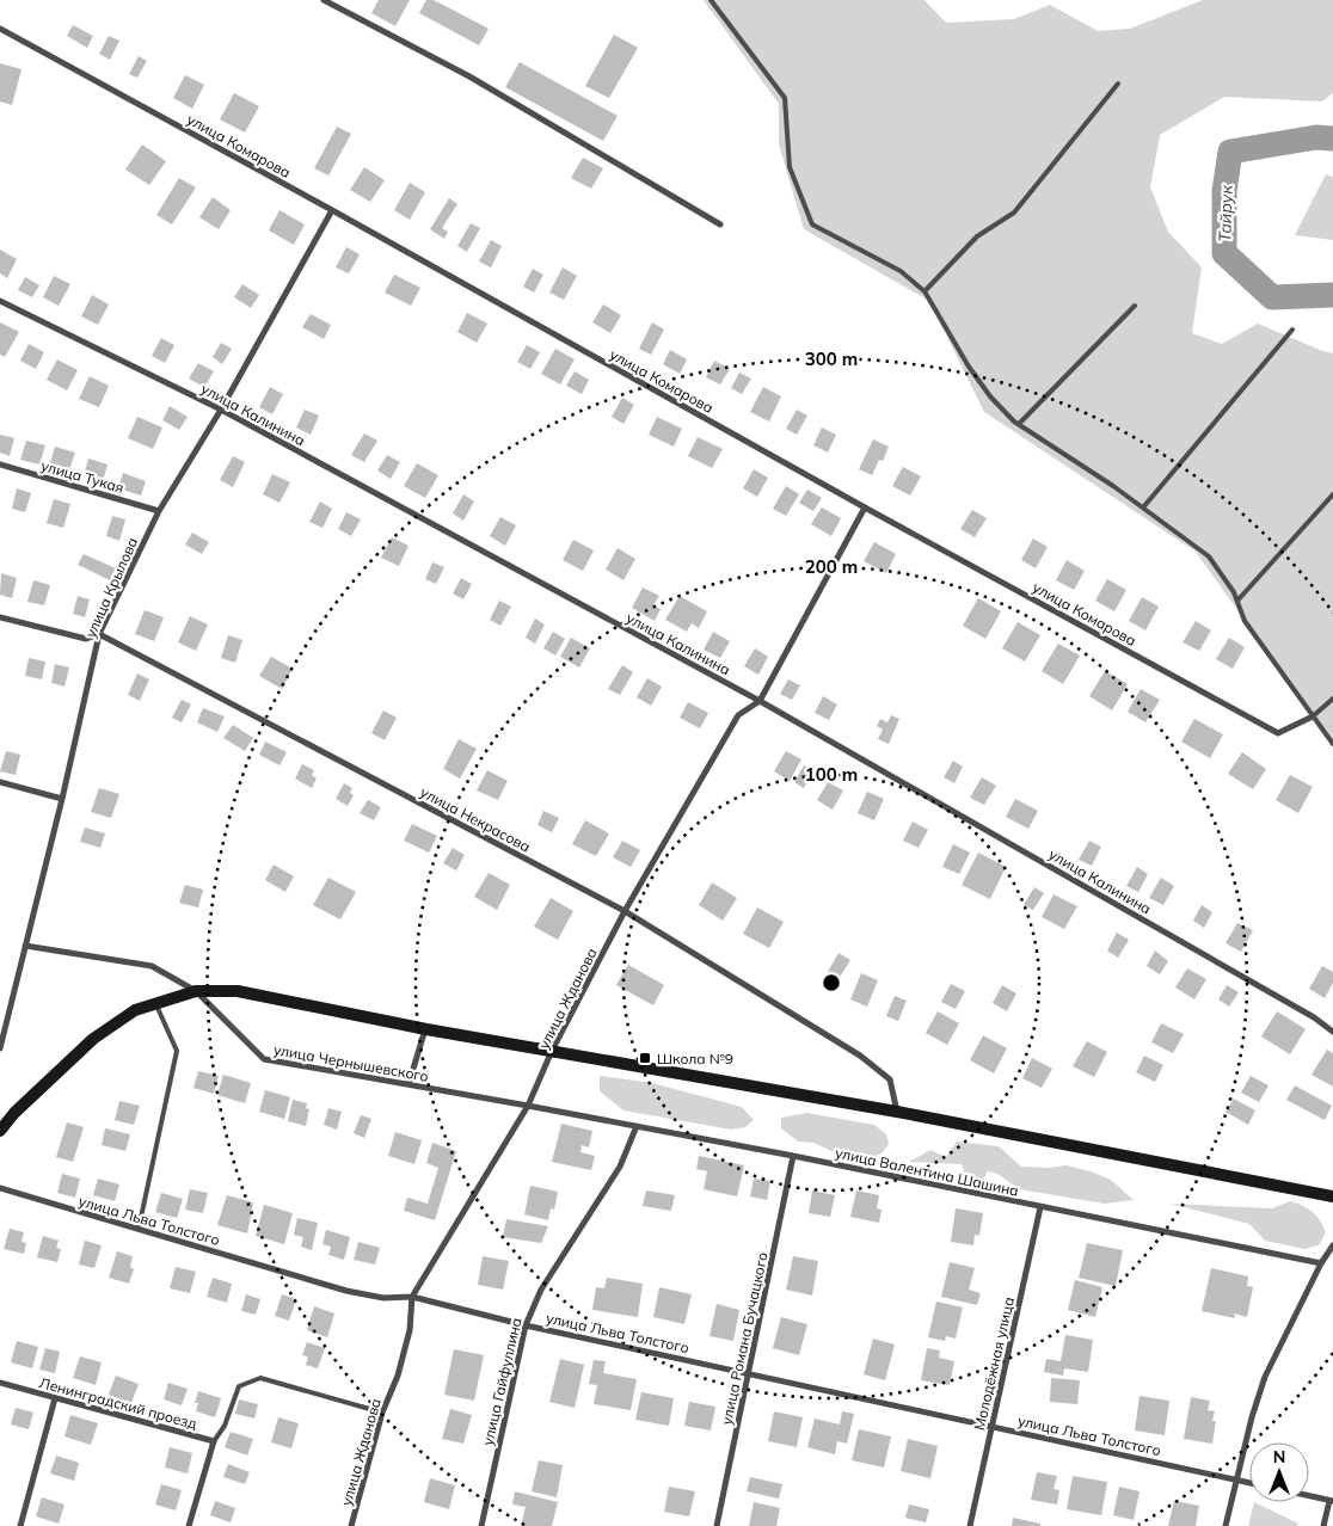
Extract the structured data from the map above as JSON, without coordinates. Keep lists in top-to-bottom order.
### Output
{
  "streets": {
    "street": [
      "улица Комарова",
      "улица Калинина",
      "улица Тукая",
      "улица Крылова",
      "улица Некрасова",
      "улица Жданова",
      "улица Чернышевского",
      "улица Валентина Шашина",
      "улица Льва Толстого",
      "улица Романа Бучацкого",
      "Молодёжная улица",
      "улица Гайфуллина",
      "Ленинградский проезд"
    ]
  },
  "crossings": [
    ["улица Комарова", "улица Крылова"],
    ["улица Комарова", "улица Жданова"],
    ["улица Калинина", "улица Крылова"],
    ["улица Калинина", "улица Жданова"],
    ["улица Тукая", "улица Крылова"],
    ["улица Крылова", "улица Некрасова"],
    ["улица Крылова", "улица Чернышевского"],
    ["улица Некрасова", "улица Жданова"],
    ["улица Жданова", "улица Чернышевского"],
    ["улица Жданова", "улица Валентина Шашина"],
    ["улица Жданова", "улица Льва Толстого"],
    ["улица Чернышевского", "улица Валентина Шашина"],
    ["улица Валентина Шашина", "улица Романа Бучацкого"],
    ["улица Валентина Шашина", "Молодёжная улица"],
    ["улица Валентина Шашина", "улица Гайфуллина"],
    ["улица Льва Толстого", "улица Романа Бучацкого"],
    ["улица Льва Толстого", "Молодёжная улица"],
    ["улица Льва Толстого", "улица Гайфуллина"]
  ],
  "water": ["Тайрук"],
  "places": {
    "transit": ["Школа №9"]
  },
  "north": "top",
  "rings": ["300 m", "200 m", "100 m"]
}
